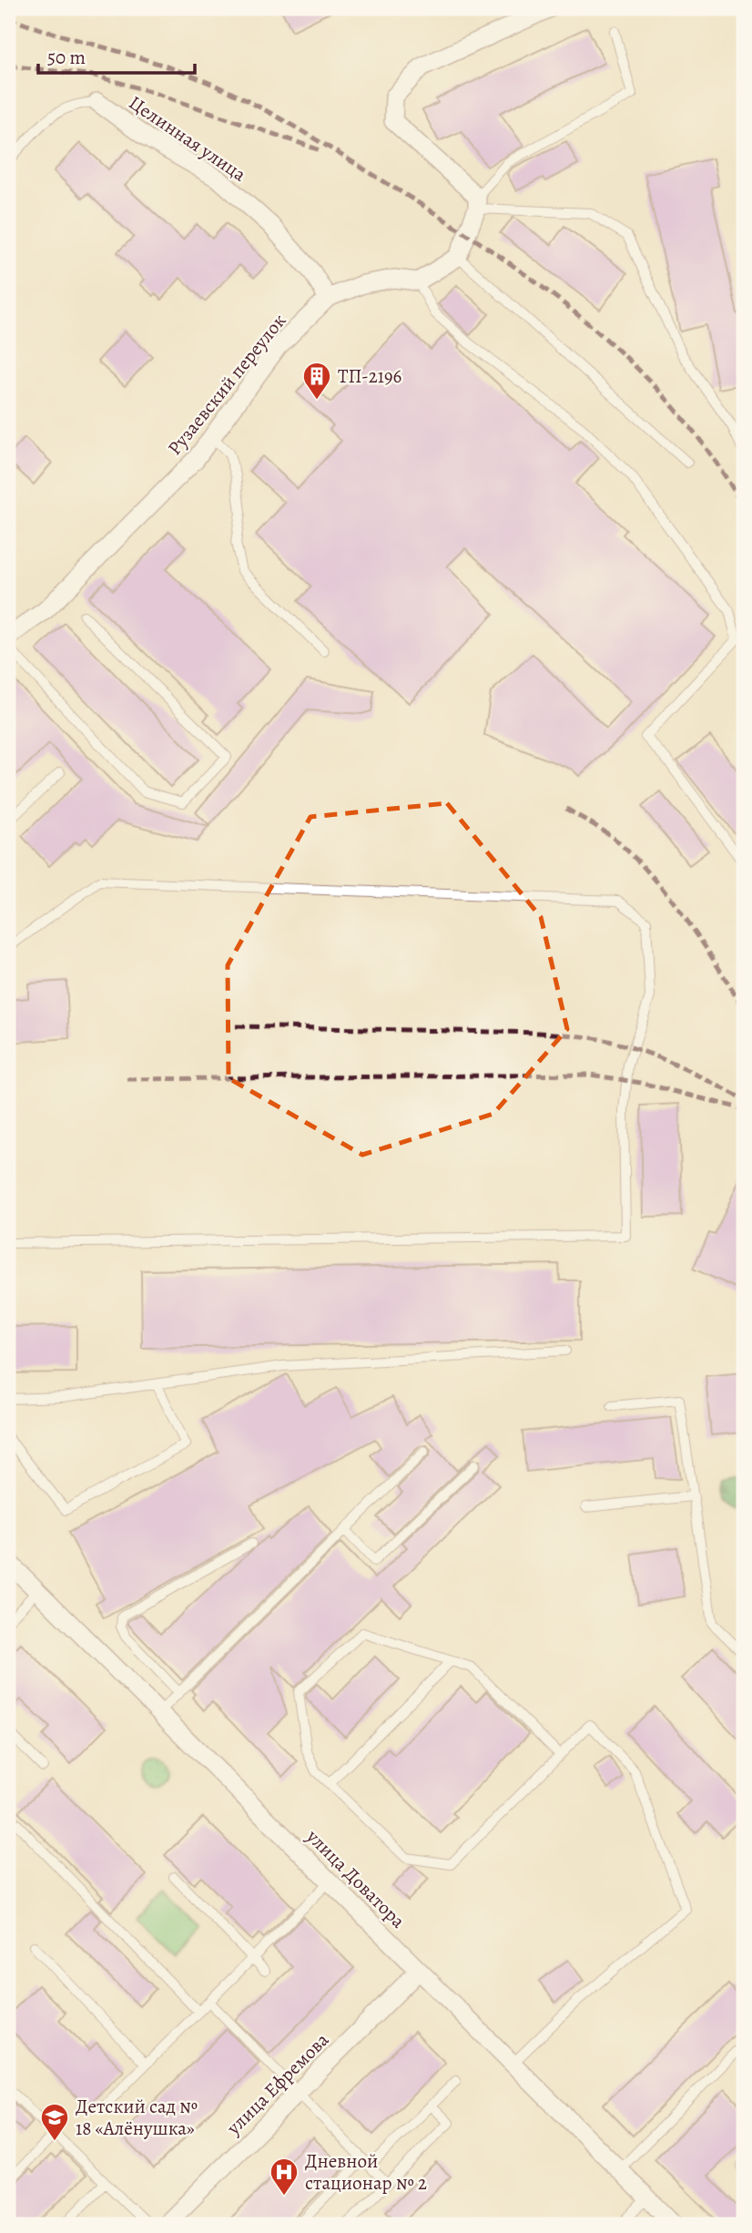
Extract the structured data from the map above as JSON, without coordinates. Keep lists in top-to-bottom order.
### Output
{
  "streets": {
    "street": [
      "Целинная улица",
      "Рузаевский переулок",
      "улица Доватора",
      "улица Ефремова"
    ]
  },
  "crossings": [
    ["Целинная улица", "Рузаевский переулок"],
    ["улица Доватора", "улица Ефремова"]
  ],
  "places": {
    "building": ["ТП-2196"],
    "school or university": ["Детский сад № 18 «Алёнушка»"],
    "hospital": ["Дневной стационар № 2"]
  },
  "scale_bar": "50 m"
}
